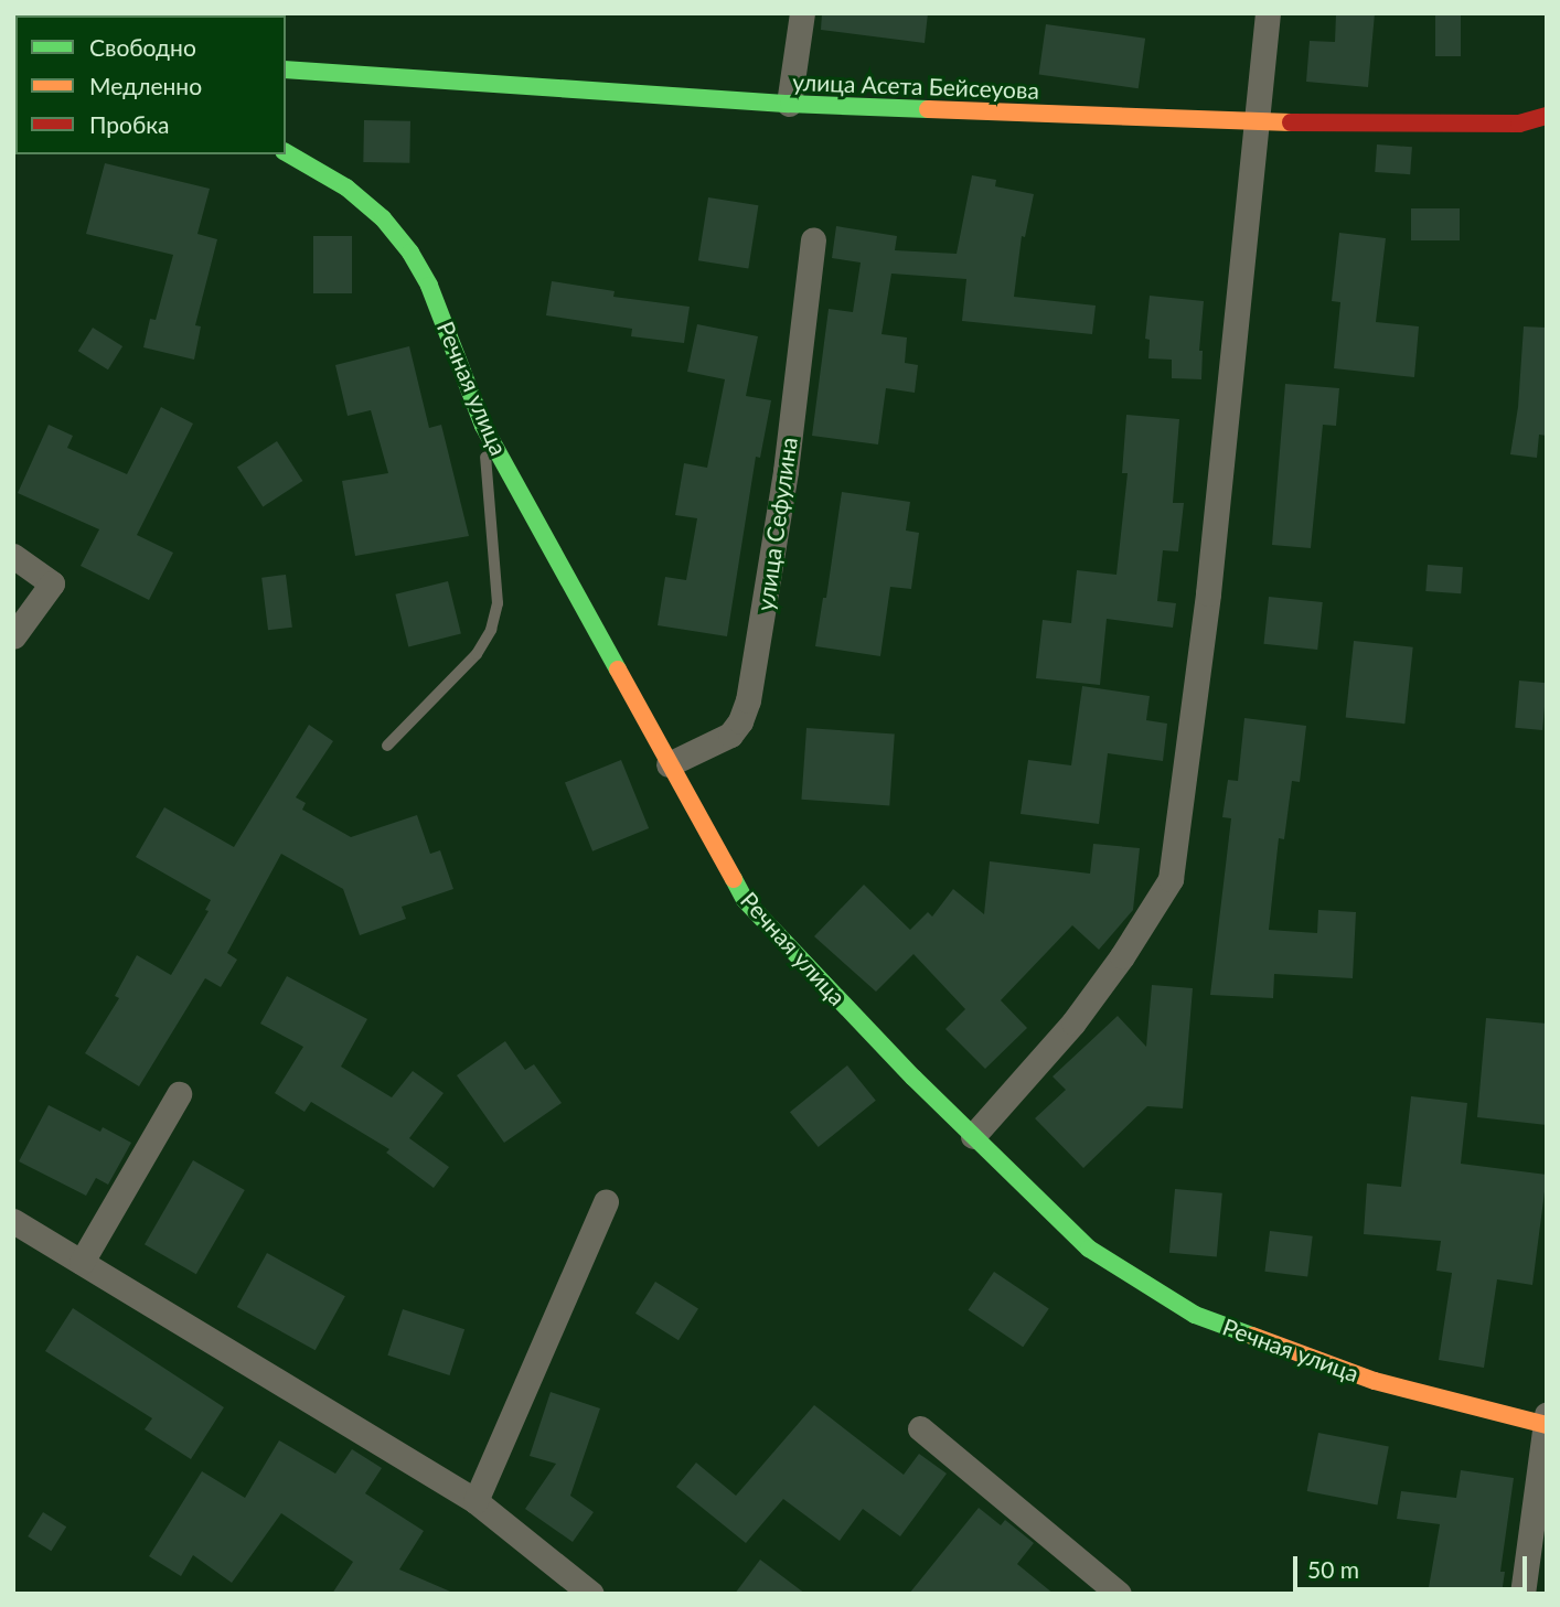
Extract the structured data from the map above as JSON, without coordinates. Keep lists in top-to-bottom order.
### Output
{
  "streets": {
    "street": ["улица Асета Бейсеуова", "Речная улица", "улица Сефулина"]
  },
  "crossings": [
    ["Речная улица", "улица Сефулина"]
  ],
  "legend": ["Свободно", "Медленно", "Пробка"],
  "scale_bar": "50 m"
}
